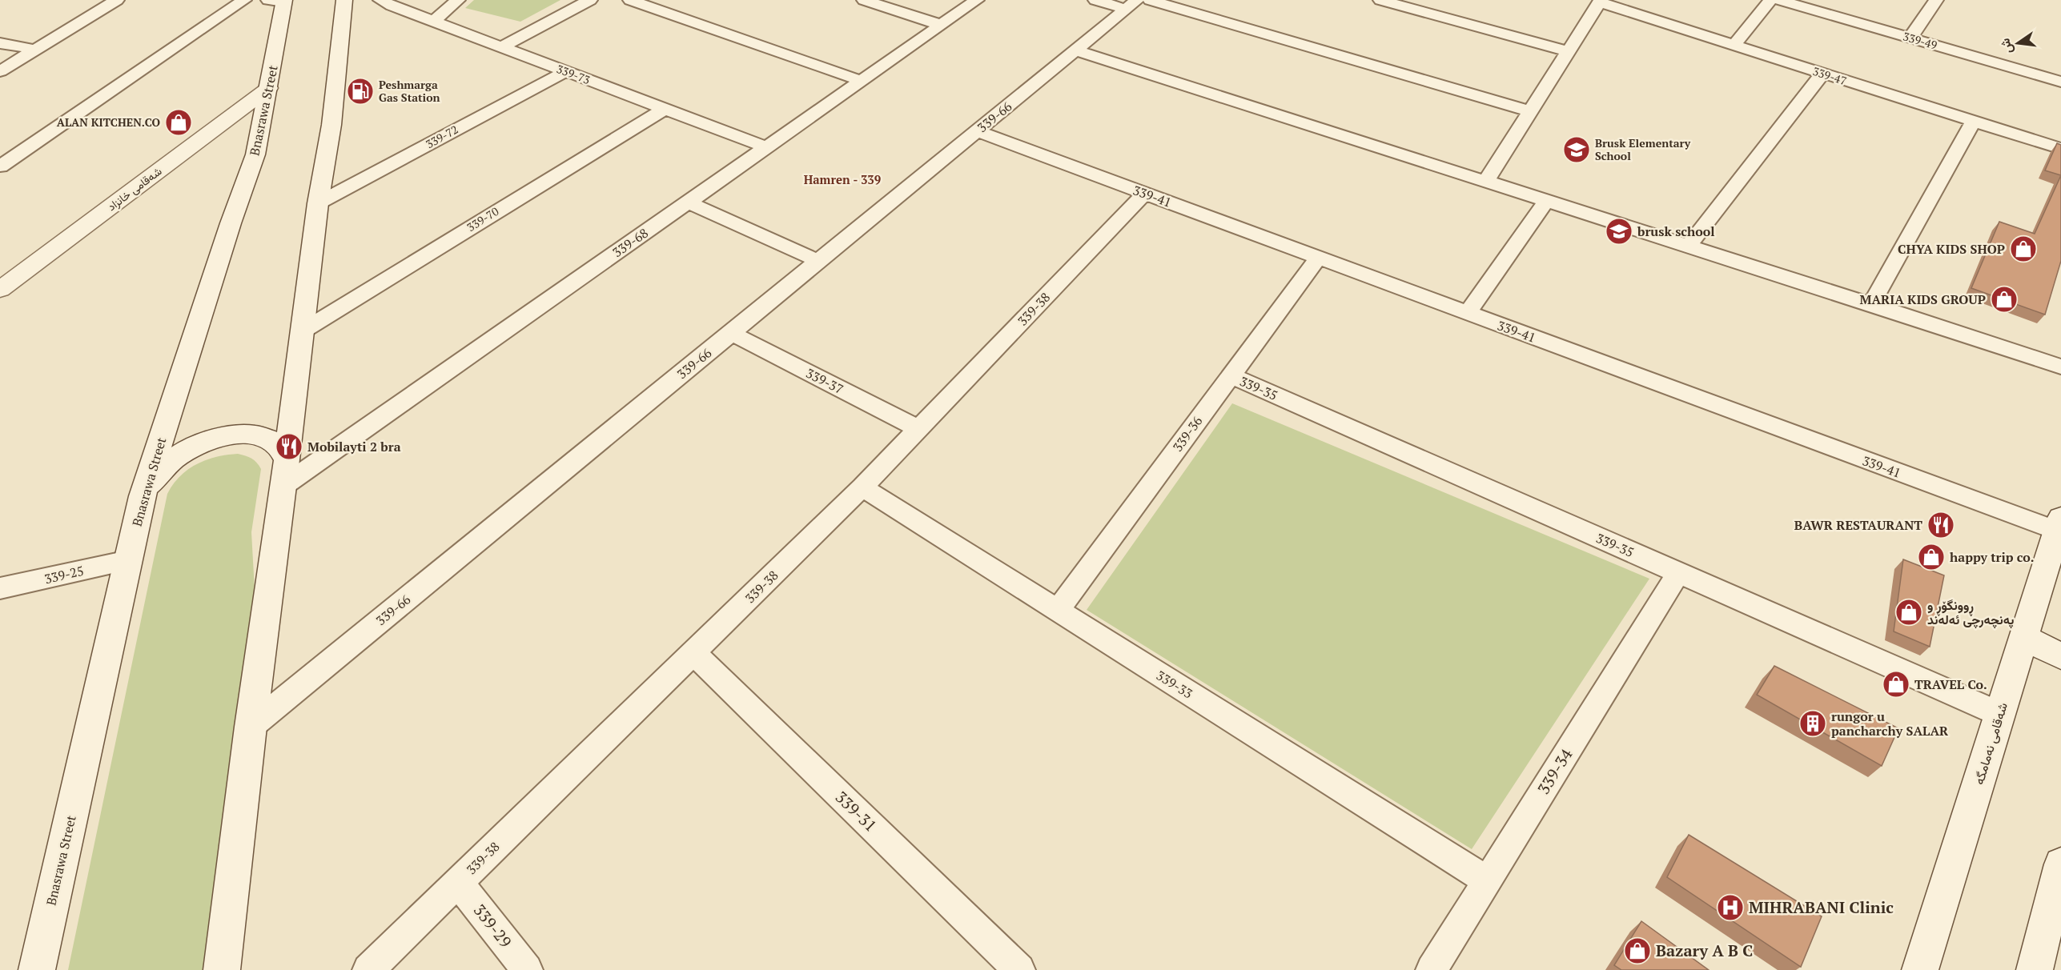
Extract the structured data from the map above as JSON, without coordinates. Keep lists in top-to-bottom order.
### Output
{
  "streets": {
    "main road": ["Bnasrawa Street", "شەقامی خانزاد", "شەقامی نەمامگە"],
    "street": [
      "339-49",
      "339-73",
      "339-47",
      "339-66",
      "339-72",
      "339-41",
      "339-70",
      "339-68",
      "339-38",
      "339-37",
      "339-35",
      "339-36",
      "339-25",
      "339-33",
      "339-34",
      "339-31",
      "339-29"
    ]
  },
  "crossings": [
    ["339-73", "339-72"],
    ["339-73", "339-70"],
    ["339-73", "339-68"],
    ["Bnasrawa Street", "شەقامی خانزاد"],
    ["Bnasrawa Street", "339-25"],
    ["339-66", "339-41"],
    ["339-66", "339-37"],
    ["339-41", "339-38"],
    ["339-41", "339-36"],
    ["339-41", "شەقامی نەمامگە"],
    ["339-38", "339-37"],
    ["339-38", "339-33"],
    ["339-38", "339-31"],
    ["339-38", "339-29"],
    ["339-35", "339-36"],
    ["339-35", "شەقامی نەمامگە"],
    ["339-35", "339-34"],
    ["339-36", "339-33"],
    ["339-33", "339-34"]
  ],
  "districts": ["Hamren - 339"],
  "places": {
    "fuel station": ["Peshmarga Gas Station"],
    "shop": [
      "ALAN KITCHEN.CO",
      "CHYA KIDS SHOP",
      "MARIA KIDS GROUP",
      "happy trip co.",
      "ڕوونگۆڕ و پەنچەرچی ئەلەند",
      "TRAVEL Co.",
      "Bazary A B C"
    ],
    "school or university": ["Brusk Elementary School", "brusk school"],
    "restaurant": ["Mobilayti 2 bra", "BAWR RESTAURANT"],
    "building": ["rungor u pancharchy SALAR"],
    "hospital": ["MIHRABANI Clinic"]
  },
  "north": "left"
}
